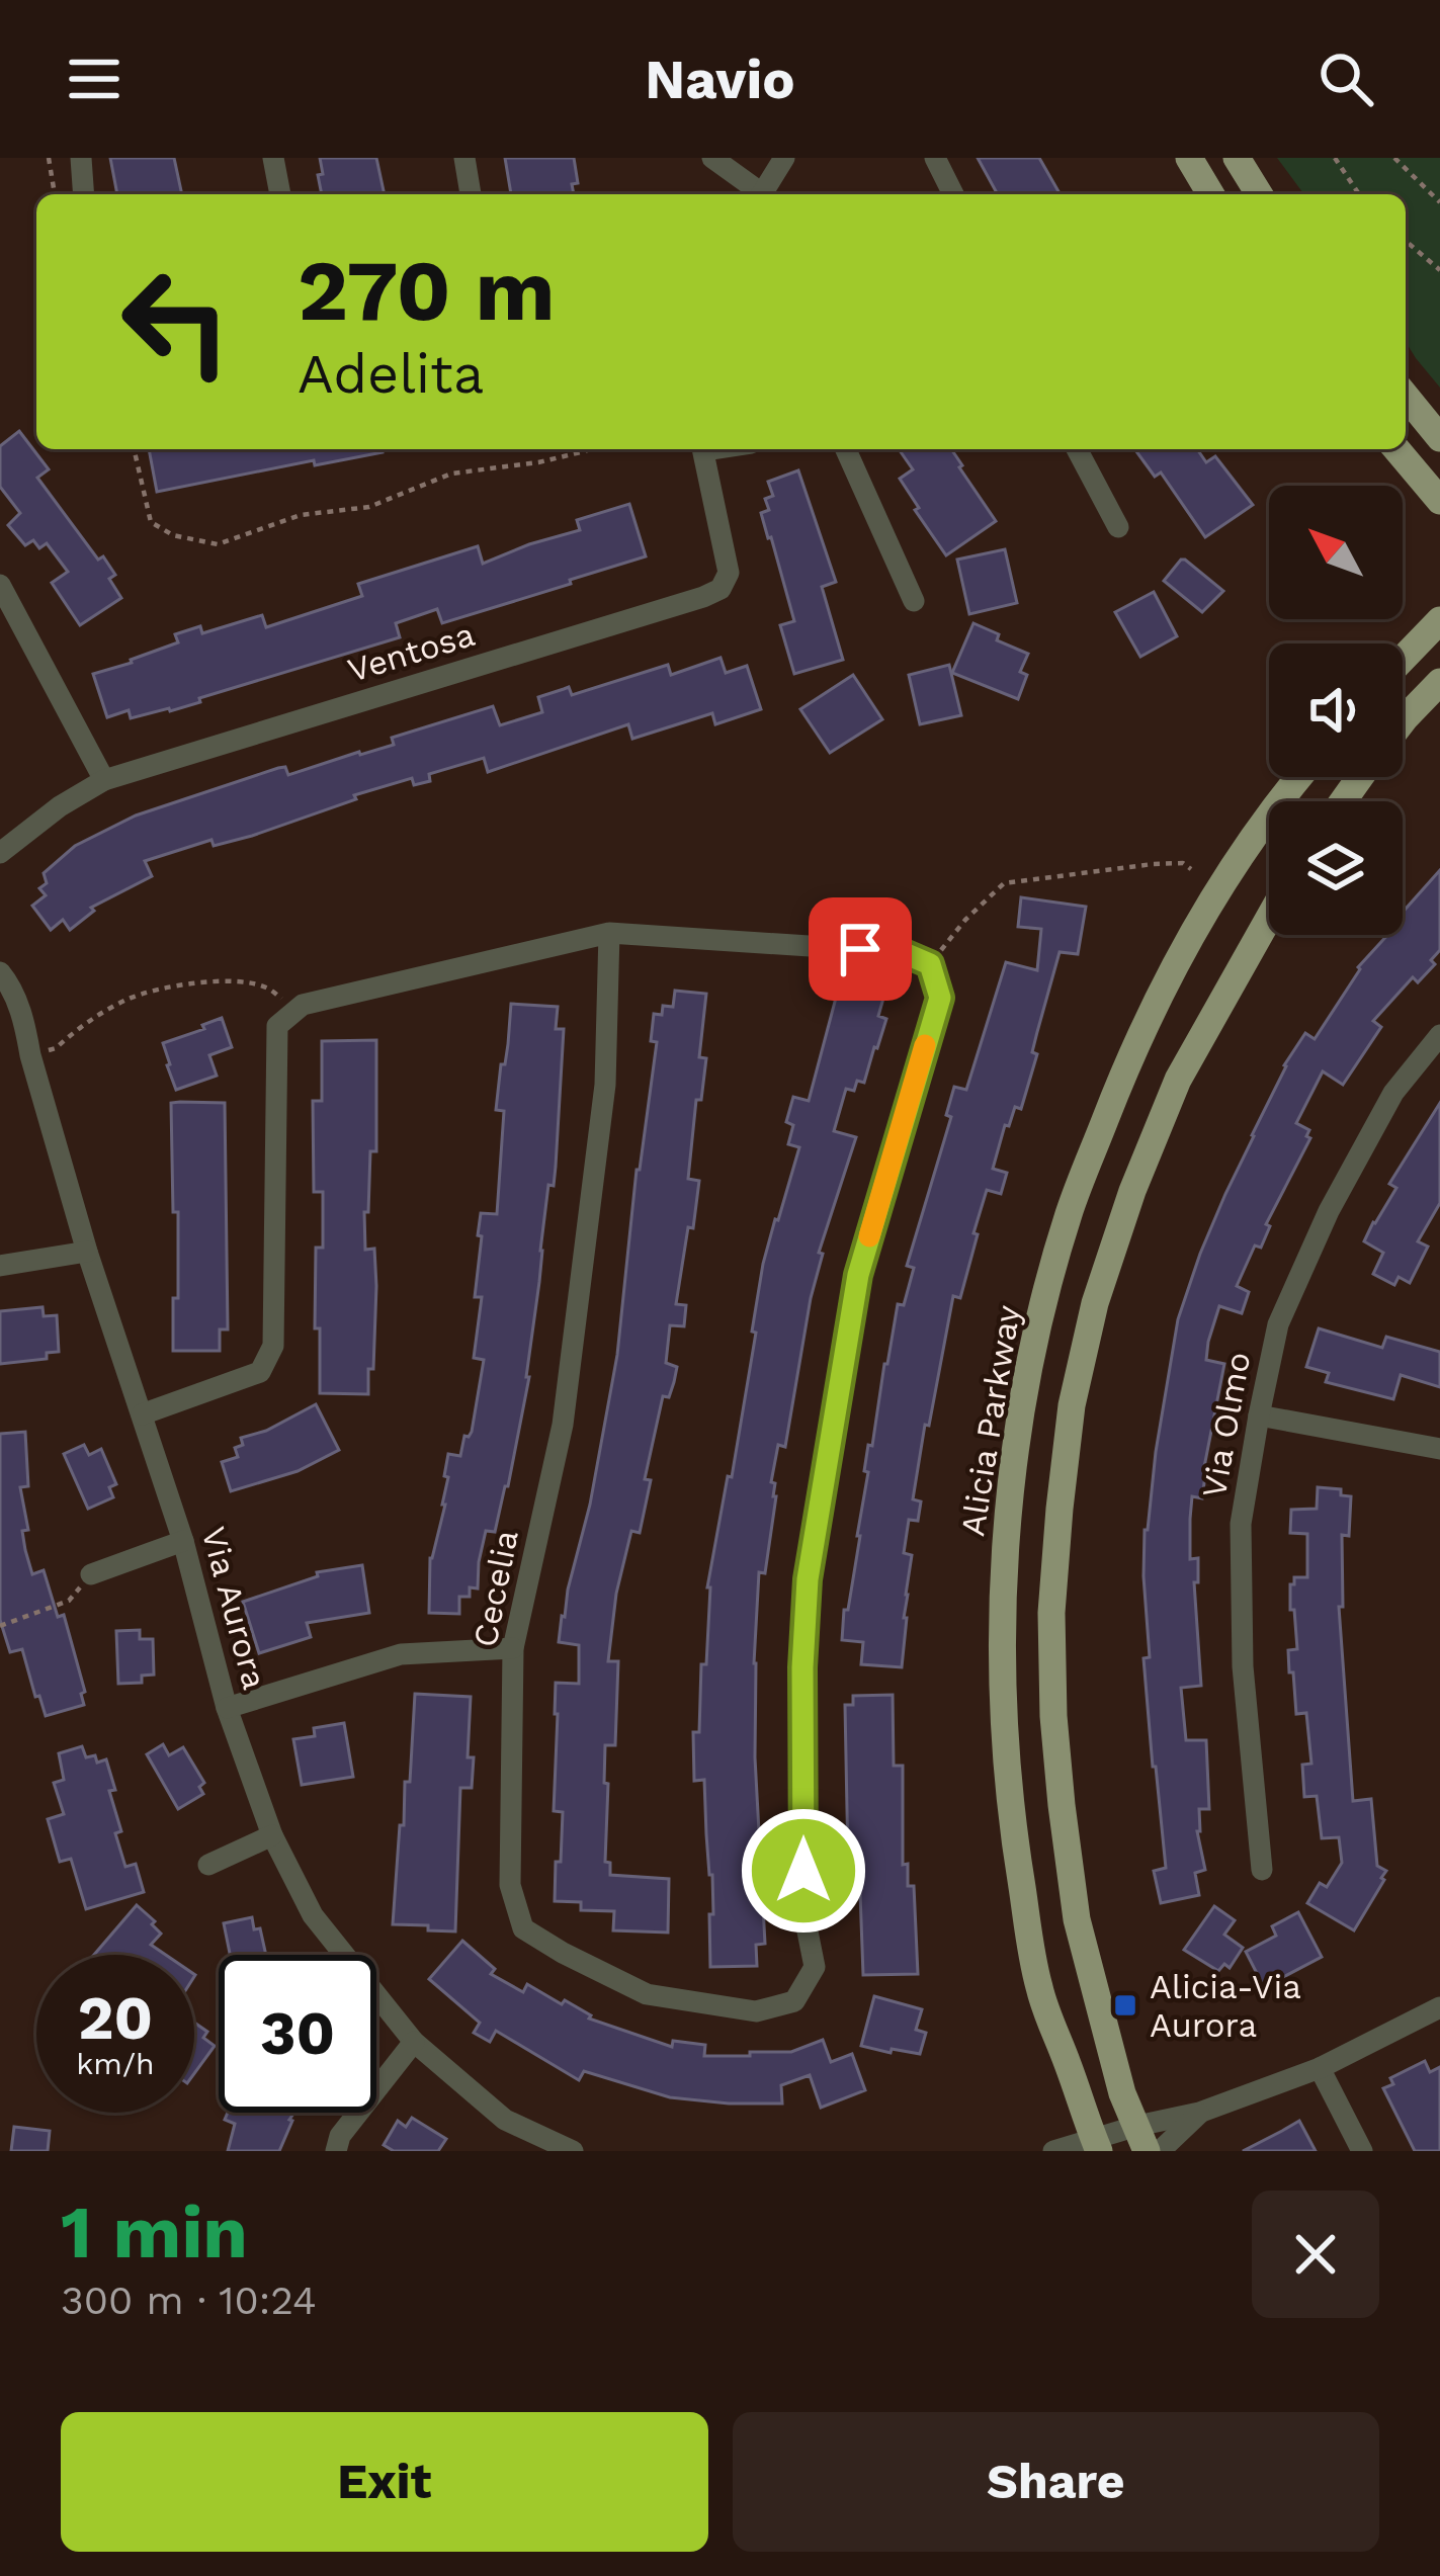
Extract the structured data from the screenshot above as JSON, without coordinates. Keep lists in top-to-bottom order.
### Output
{
  "streets": {
    "main road": ["Alicia Parkway"],
    "street": [
      "Ventosa",
      "Via Olmo",
      "Cecelia",
      "Via Aurora"
    ]
  },
  "places": {
    "transit": ["Alicia-Via Aurora"]
  },
  "north": "top left",
  "page": {
    "header": "Navio",
    "turn": ["270 m", "Adelita"],
    "speed": "20 km/h",
    "limit": "30",
    "heading": ["1 min", "300 m · 10:24"],
    "buttons": ["Exit", "Share"]
  }
}
